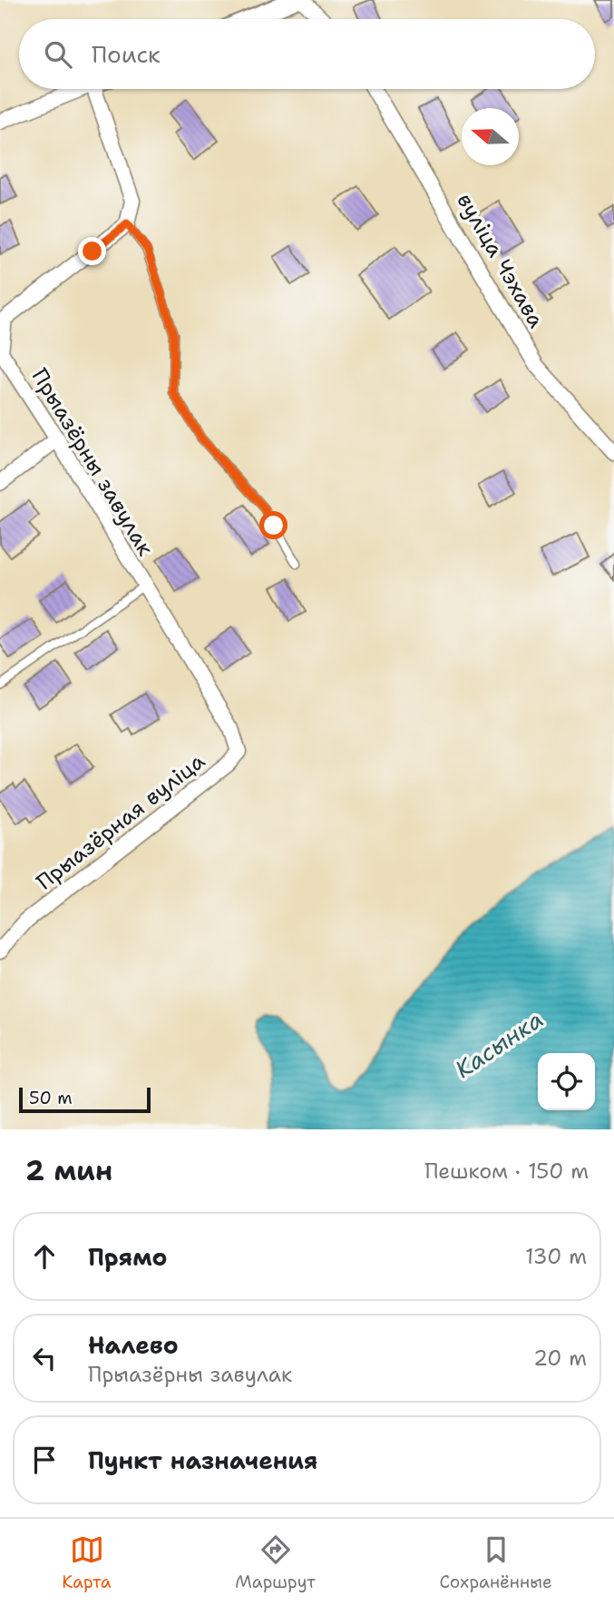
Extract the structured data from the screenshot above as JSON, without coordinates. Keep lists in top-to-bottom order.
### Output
{
  "streets": {
    "street": ["вуліца Чэхава", "Прыазёрны завулак", "Прыазёрная вуліца"]
  },
  "crossings": [
    ["Прыазёрны завулак", "Прыазёрная вуліца"]
  ],
  "water": ["Касынка"],
  "scale_bar": "50 m",
  "north": "left",
  "page": {
    "search": "Поиск",
    "scale": "50 m",
    "heading": ["2 мин", "Пешком · 150 m"],
    "list": [
      ["Прямо", "130 m"],
      ["Налево", "Прыазёрны завулак", "20 m"],
      "Пункт назначения"
    ],
    "nav": ["Карта", "Маршрут", "Сохранённые"]
  }
}
